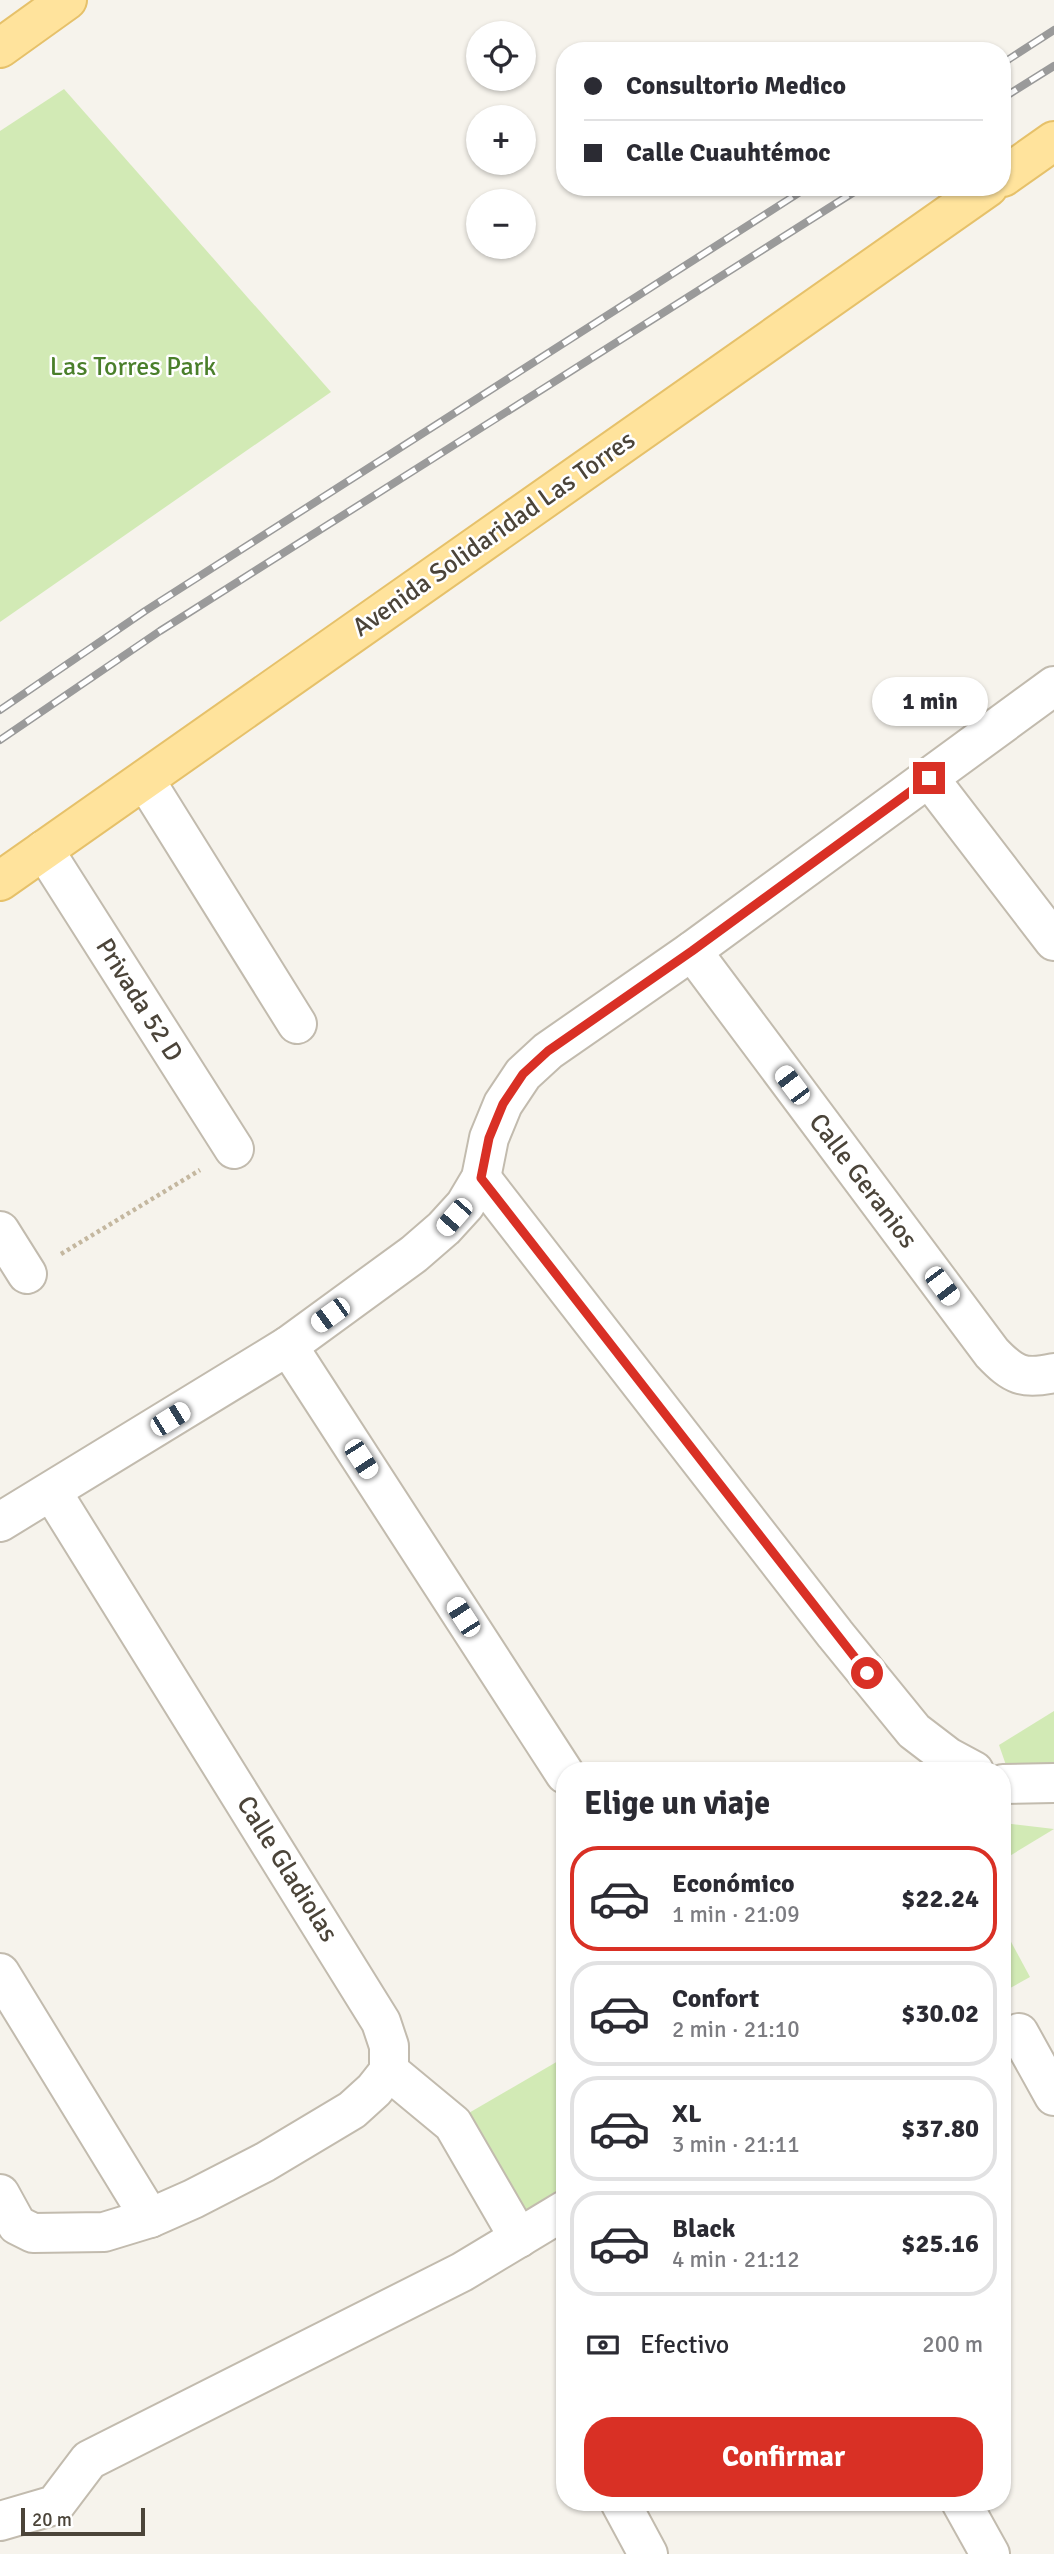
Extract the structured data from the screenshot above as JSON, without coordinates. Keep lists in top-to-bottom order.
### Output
{
  "streets": {
    "main road": ["Avenida Solidaridad Las Torres"],
    "street": ["Privada 52 D", "Calle Geranios", "Calle Gladiolas"]
  },
  "crossings": [
    ["Avenida Solidaridad Las Torres", "Privada 52 D"]
  ],
  "parks": ["Las Torres Park"],
  "scale_bar": "20 m",
  "page": {
    "map_buttons": ["+", "−"],
    "banner": ["Consultorio Medico", "Calle Cuauhtémoc"],
    "bubble": "1 min",
    "heading": "Elige un viaje",
    "list": [
      {
        "name": "Económico",
        "note": "1 min · 21:09",
        "value": "$22.24"
      },
      {
        "name": "Confort",
        "note": "2 min · 21:10",
        "value": "$30.02"
      },
      {
        "name": "XL",
        "note": "3 min · 21:11",
        "value": "$37.80"
      },
      {
        "name": "Black",
        "note": "4 min · 21:12",
        "value": "$25.16"
      }
    ],
    "pay": ["Efectivo", "200 m"],
    "buttons": "Confirmar",
    "scale": "20 m"
  }
}
